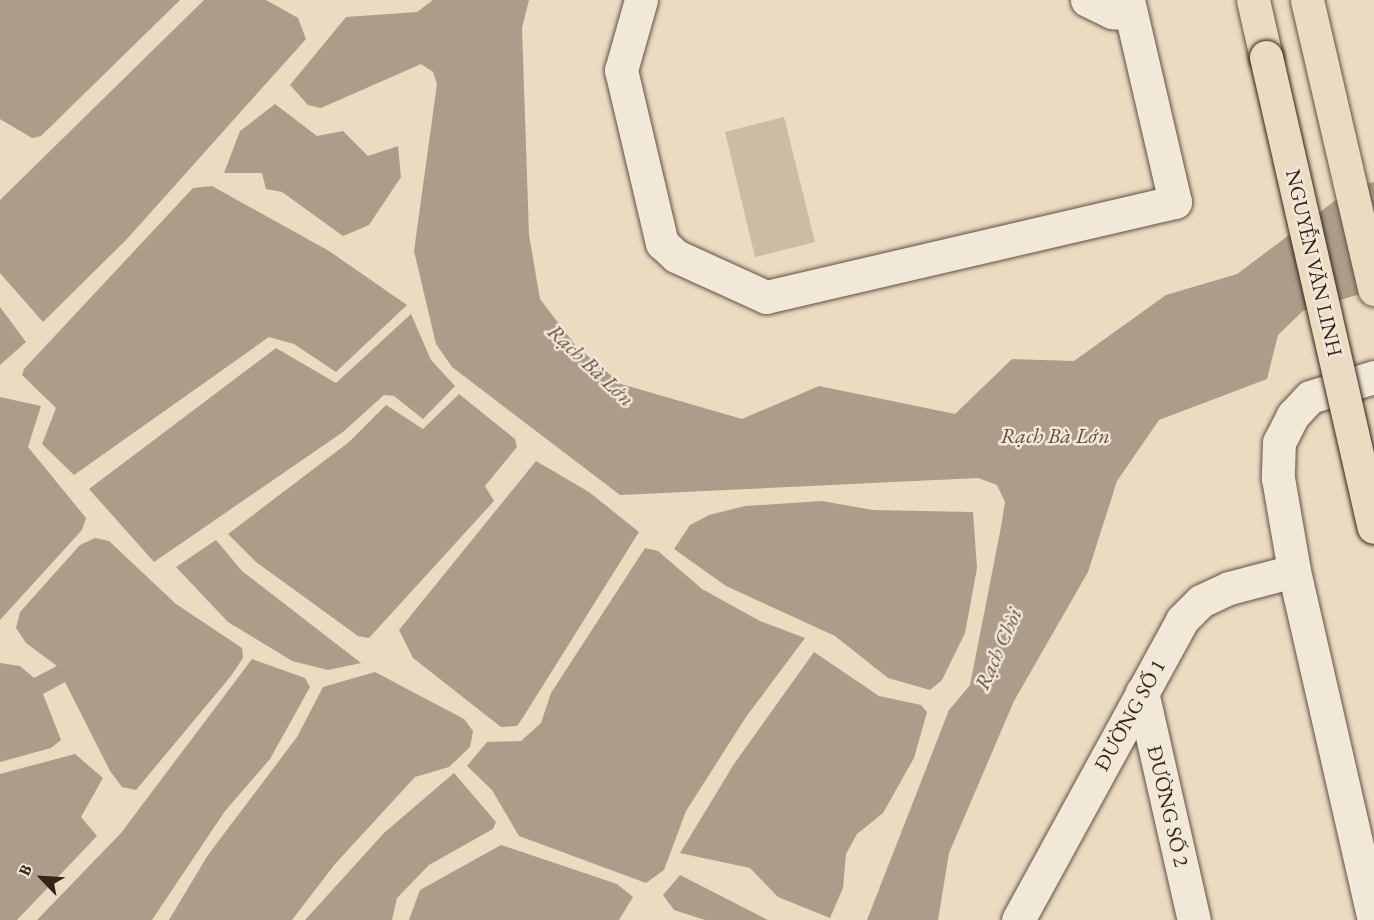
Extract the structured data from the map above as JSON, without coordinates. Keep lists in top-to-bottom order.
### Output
{
  "streets": {
    "main road": ["NGUYỄN VĂN LINH"],
    "street": ["ĐƯỜNG SỐ 1", "ĐƯỜNG SỐ 2"]
  },
  "crossings": [
    ["ĐƯỜNG SỐ 1", "ĐƯỜNG SỐ 2"]
  ],
  "water": ["Rạch Bà Lớn", "Rạch Chòi"],
  "north": "top left"
}
